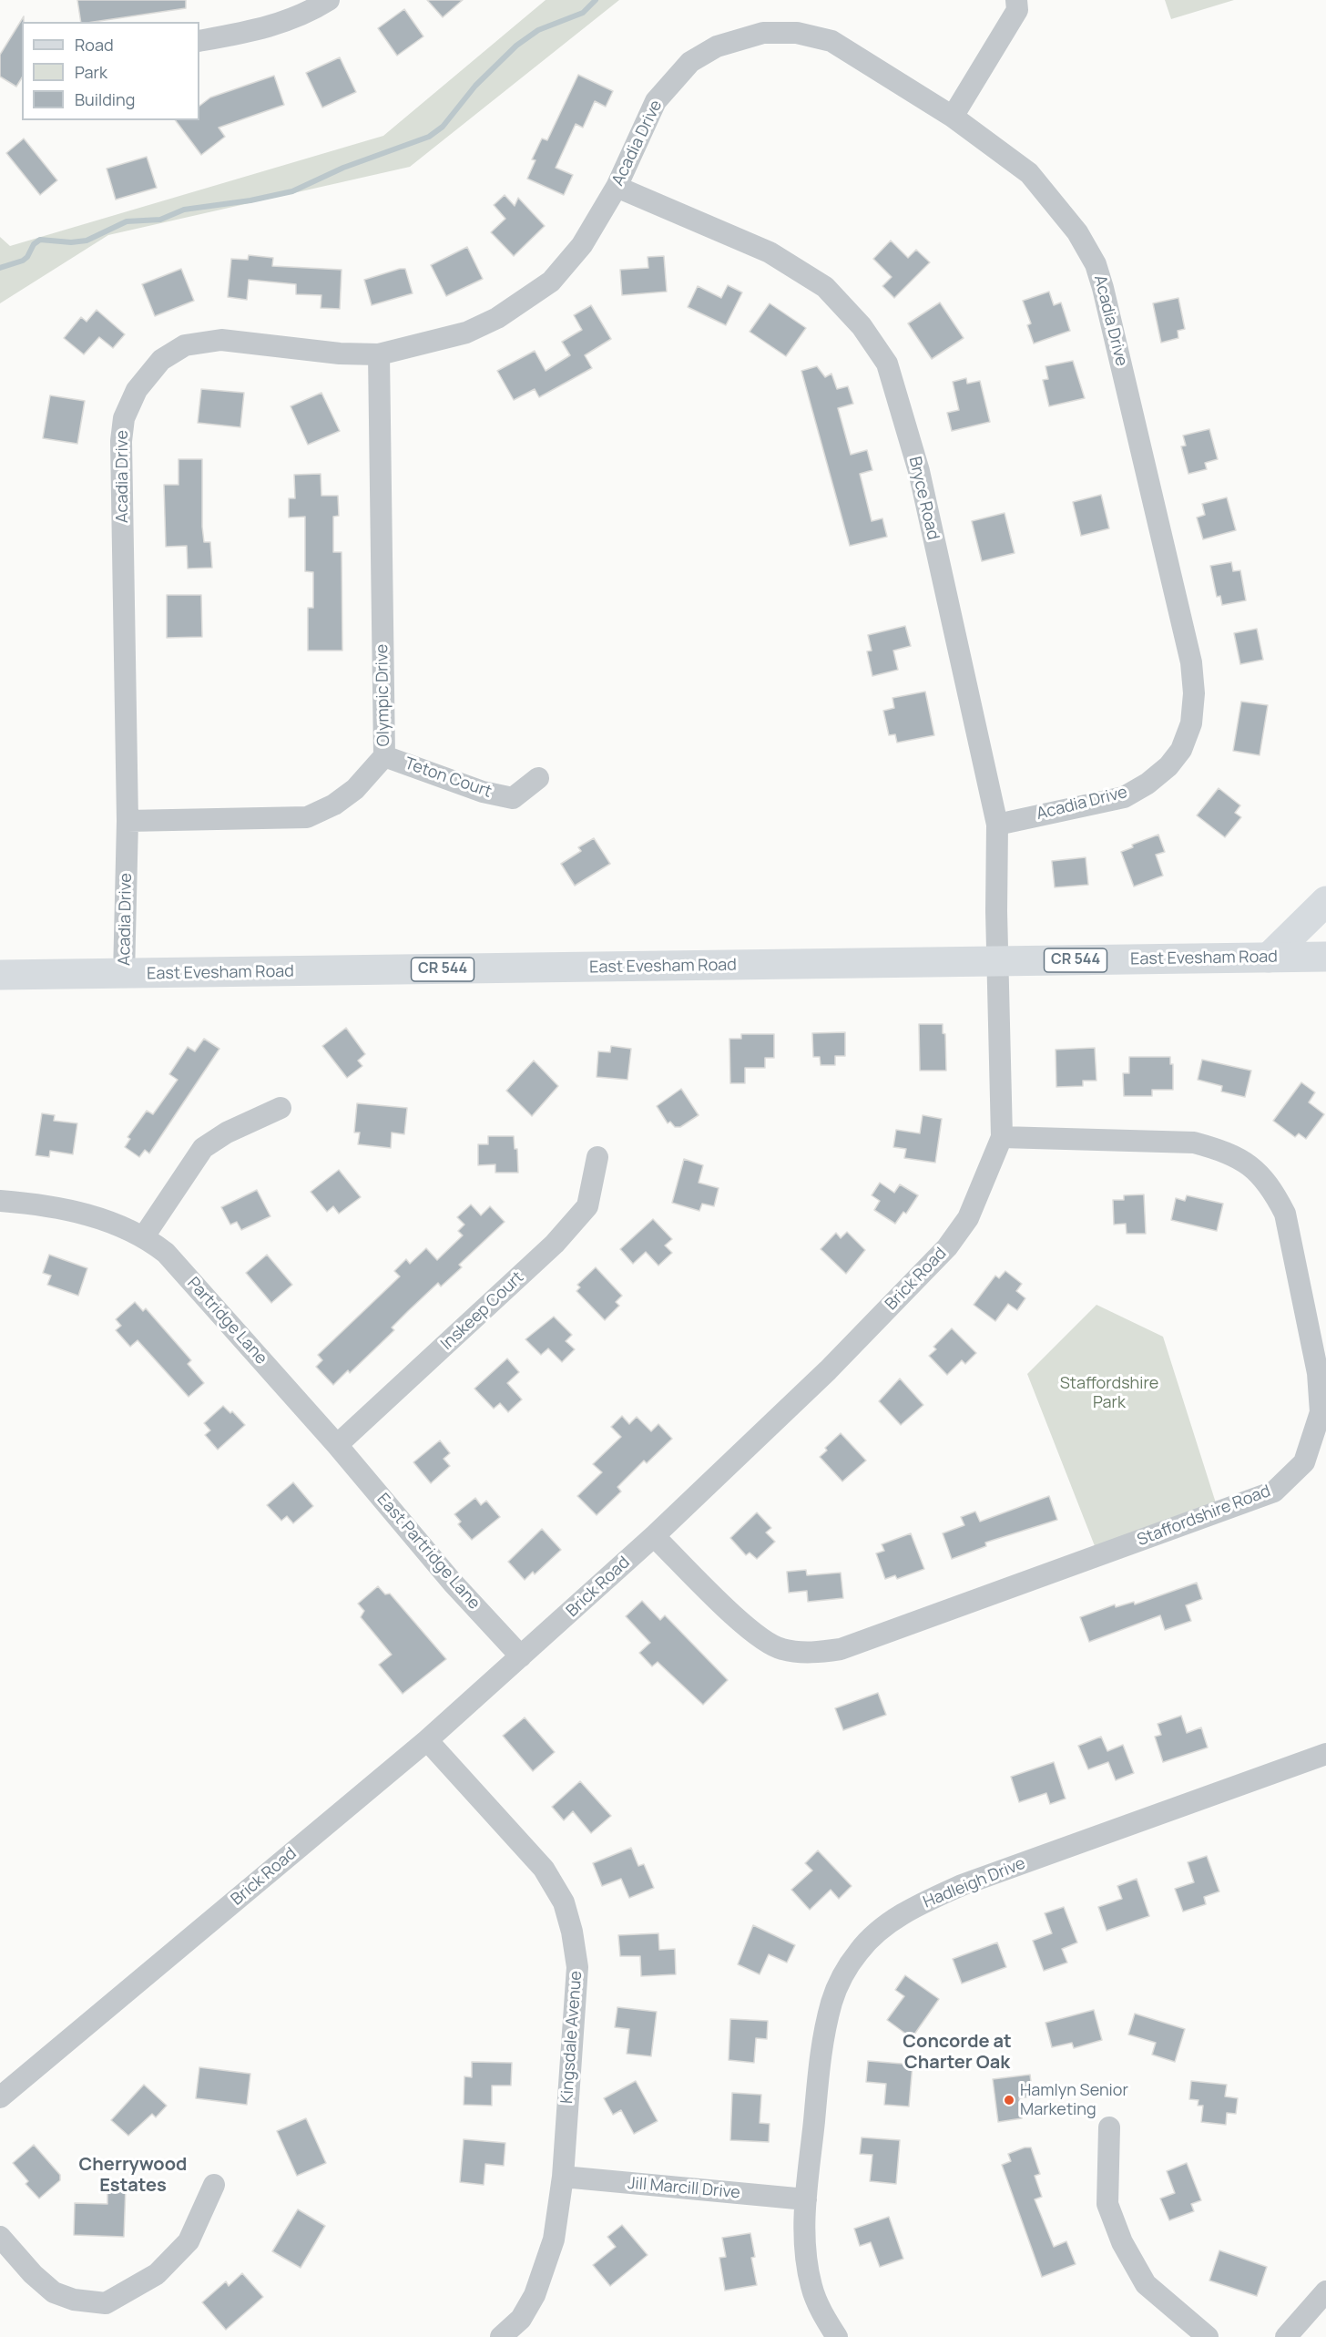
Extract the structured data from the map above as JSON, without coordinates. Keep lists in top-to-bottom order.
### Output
{
  "streets": {
    "main road": ["East Evesham Road", "CR 544"],
    "street": [
      "Acadia Drive",
      "Bryce Road",
      "Olympic Drive",
      "Teton Court",
      "Brick Road",
      "Inskeep Court",
      "Partridge Lane",
      "Staffordshire Road",
      "East Partridge Lane",
      "Hadleigh Drive",
      "Kingsdale Avenue",
      "Jill Marcill Drive"
    ]
  },
  "crossings": [
    ["Acadia Drive", "Bryce Road"],
    ["Acadia Drive", "Olympic Drive"],
    ["Acadia Drive", "East Evesham Road"],
    ["Bryce Road", "East Evesham Road"],
    ["Bryce Road", "Brick Road"],
    ["Olympic Drive", "Teton Court"],
    ["East Evesham Road", "Brick Road"],
    ["Brick Road", "Staffordshire Road"],
    ["Brick Road", "East Partridge Lane"],
    ["Brick Road", "Kingsdale Avenue"],
    ["Inskeep Court", "Partridge Lane"],
    ["Inskeep Court", "East Partridge Lane"],
    ["Partridge Lane", "East Partridge Lane"],
    ["Hadleigh Drive", "Jill Marcill Drive"],
    ["Kingsdale Avenue", "Jill Marcill Drive"]
  ],
  "districts": ["Concorde at Charter Oak", "Cherrywood Estates"],
  "parks": ["Staffordshire Park"],
  "places": ["Hamlyn Senior Marketing"],
  "legend": ["Road", "Park", "Building"]
}
